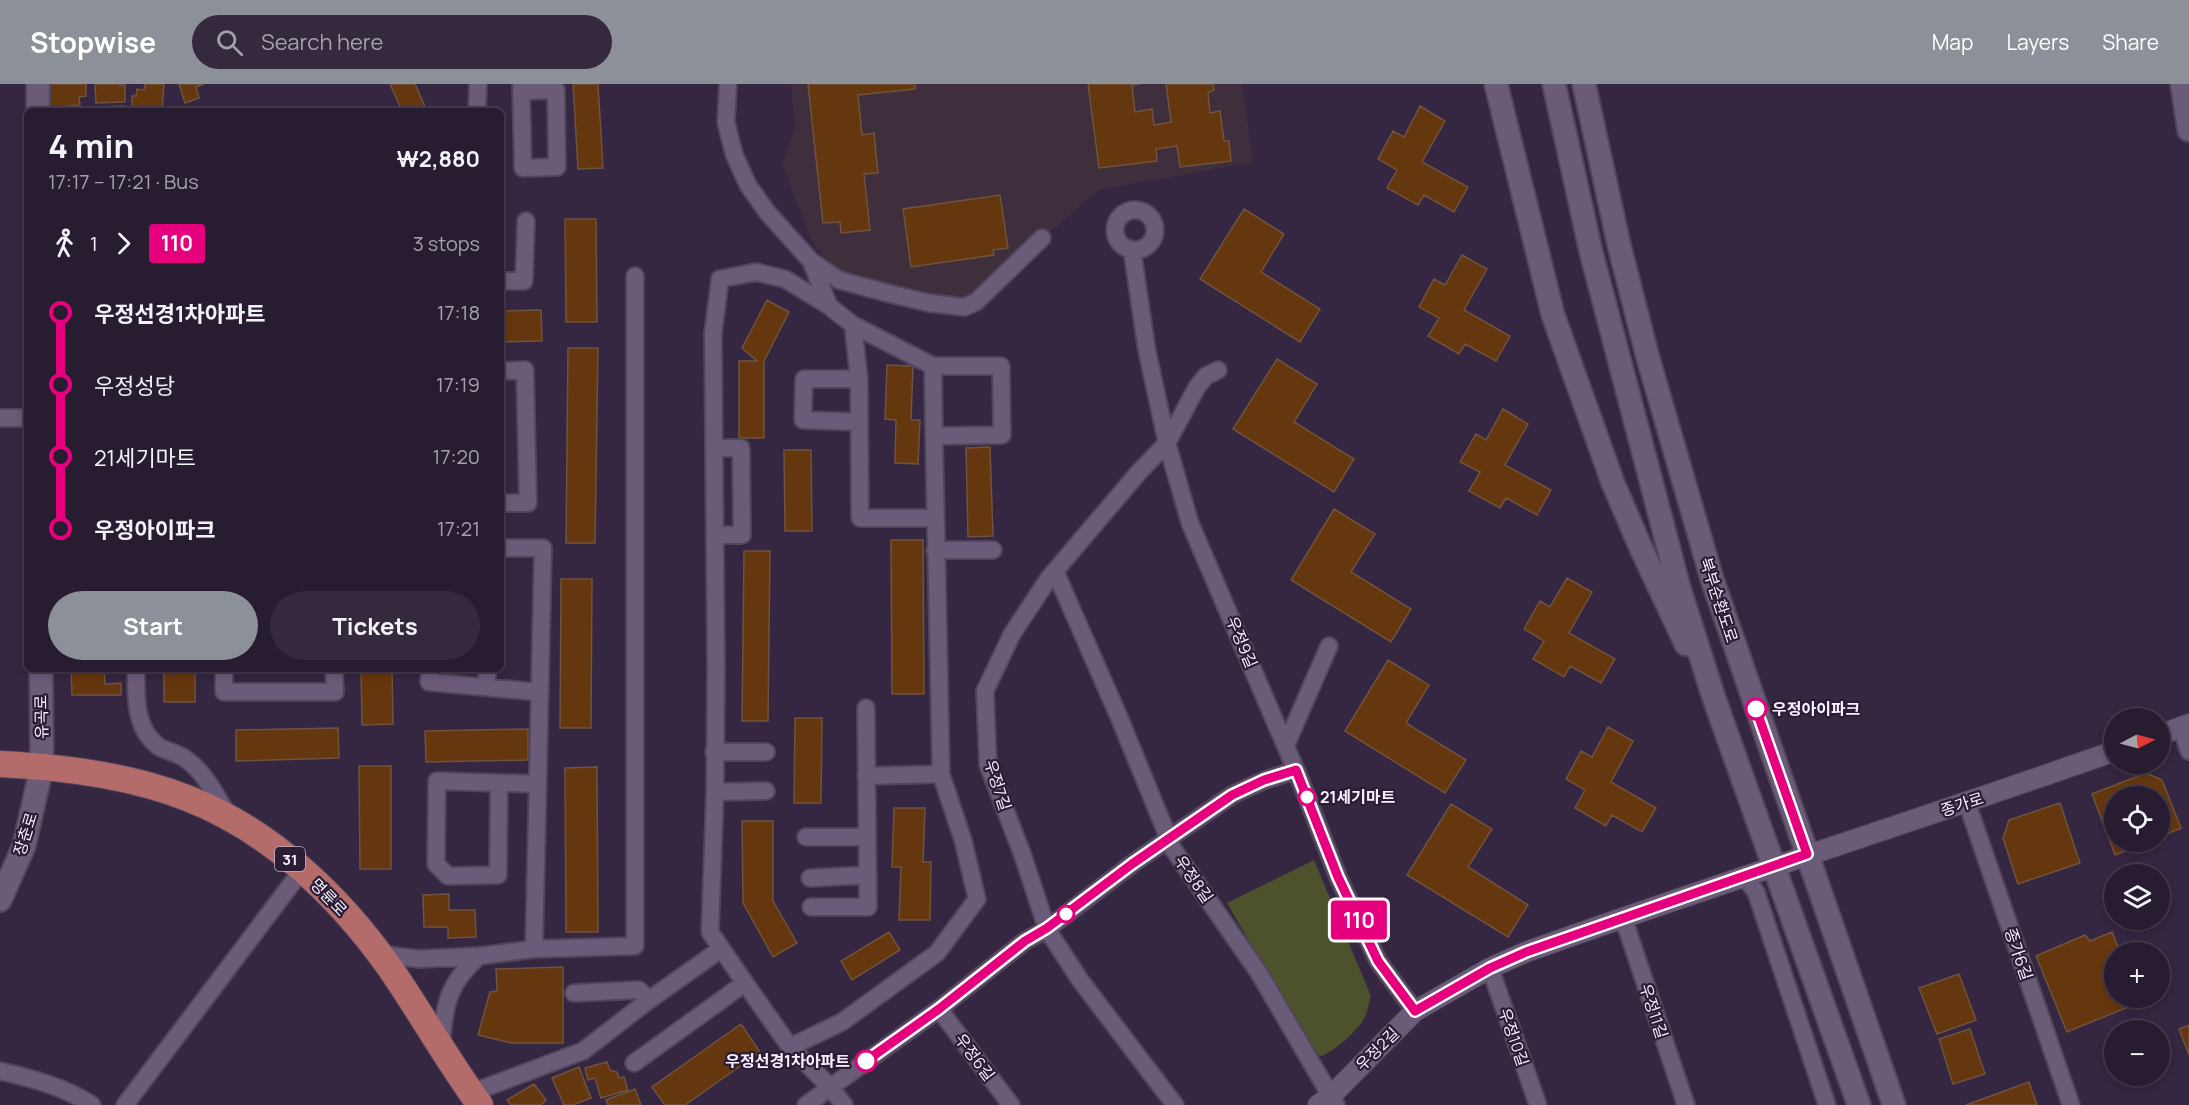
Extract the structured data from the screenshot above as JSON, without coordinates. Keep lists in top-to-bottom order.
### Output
{
  "streets": {
    "main road": [
      "북부순환도로",
      "유곡로",
      "장춘로",
      "31",
      "명륜로"
    ],
    "street": [
      "우정9길",
      "우정7길",
      "종가로",
      "우정8길",
      "종가6길",
      "우정11길",
      "우정10길",
      "우정2길",
      "우정6길"
    ]
  },
  "crossings": [
    ["북부순환도로", "종가로"],
    ["북부순환도로", "우정2길"],
    ["우정9길", "우정7길"],
    ["우정9길", "우정2길"],
    ["유곡로", "장춘로"],
    ["유곡로", "명륜로"],
    ["우정7길", "우정8길"],
    ["종가로", "종가6길"],
    ["종가로", "우정2길"],
    ["장춘로", "명륜로"],
    ["우정8길", "우정2길"],
    ["우정11길", "우정2길"],
    ["우정10길", "우정2길"]
  ],
  "places": ["우정아이파크", "21세기마트", "우정선경1차아파트"],
  "lines": ["bus line 110"],
  "north": "right",
  "page": {
    "header": "Stopwise",
    "search": "Search here",
    "nav": ["Map", "Layers", "Share"],
    "on_map": "110",
    "heading": ["4 min", "17:17 – 17:21 · Bus", "₩2,880"],
    "legs": ["1", "110", "3 stops"],
    "list": [
      {
        "name": "우정선경1차아파트",
        "value": "17:18"
      },
      {
        "name": "우정성당",
        "value": "17:19"
      },
      {
        "name": "21세기마트",
        "value": "17:20"
      },
      {
        "name": "우정아이파크",
        "value": "17:21"
      }
    ],
    "buttons": ["Start", "Tickets"],
    "map_buttons": ["+", "−"]
  }
}
